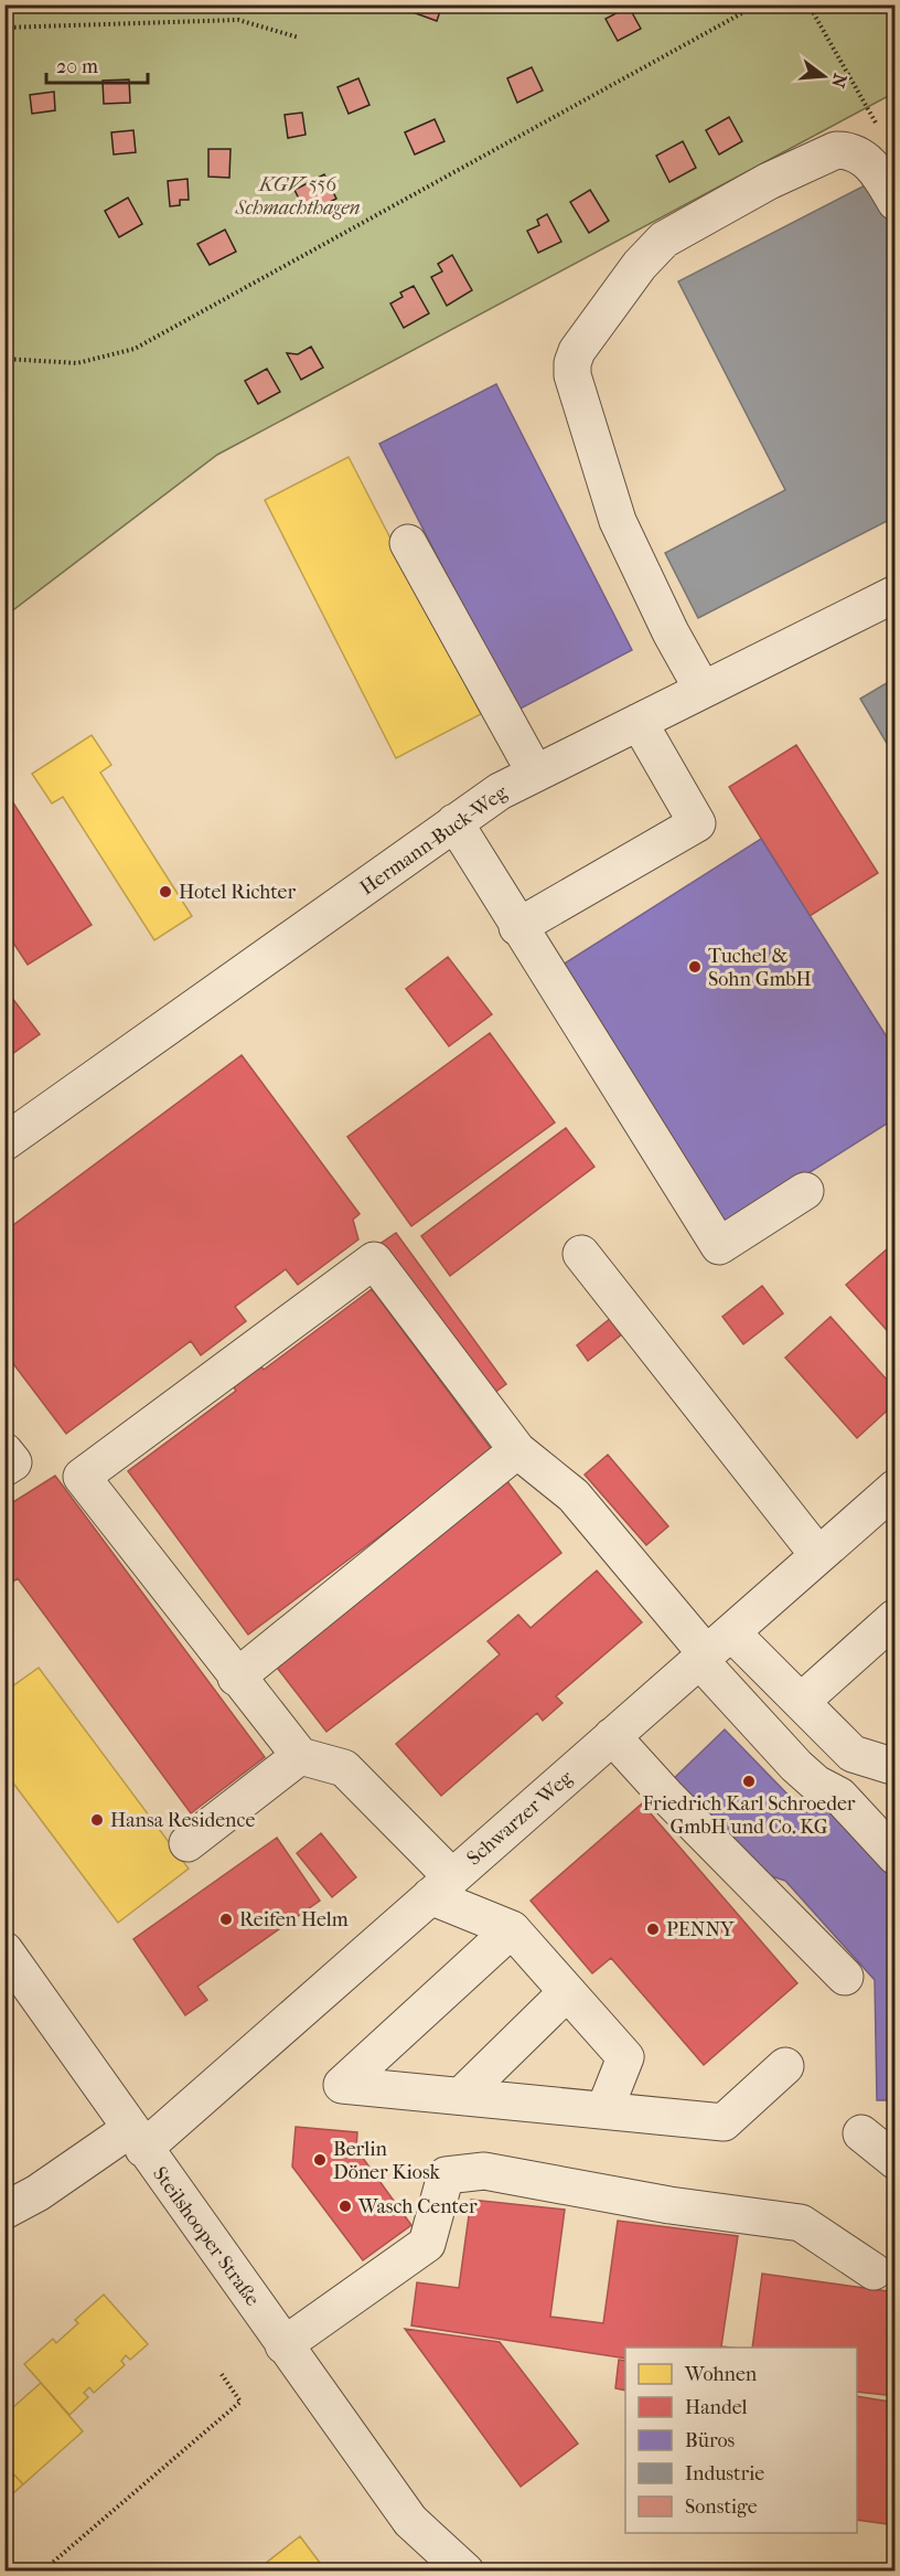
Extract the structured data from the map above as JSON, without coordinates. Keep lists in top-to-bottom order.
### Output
{
  "streets": {
    "street": ["Hermann-Buck-Weg", "Schwarzer Weg", "Steilshooper Straße"]
  },
  "crossings": [
    ["Schwarzer Weg", "Steilshooper Straße"]
  ],
  "parks": ["KGV 556 Schmachthagen"],
  "places": [
    "Hotel Richter",
    "Tuchel & Sohn GmbH",
    "Friedrich Karl Schroeder GmbH und Co. KG",
    "Hansa Residence",
    "Reifen Helm",
    "PENNY",
    "Berlin Döner Kiosk",
    "Wasch Center"
  ],
  "legend": [
    "Wohnen",
    "Handel",
    "Büros",
    "Industrie",
    "Sonstige"
  ],
  "scale_bar": "20 m",
  "north": "right"
}
